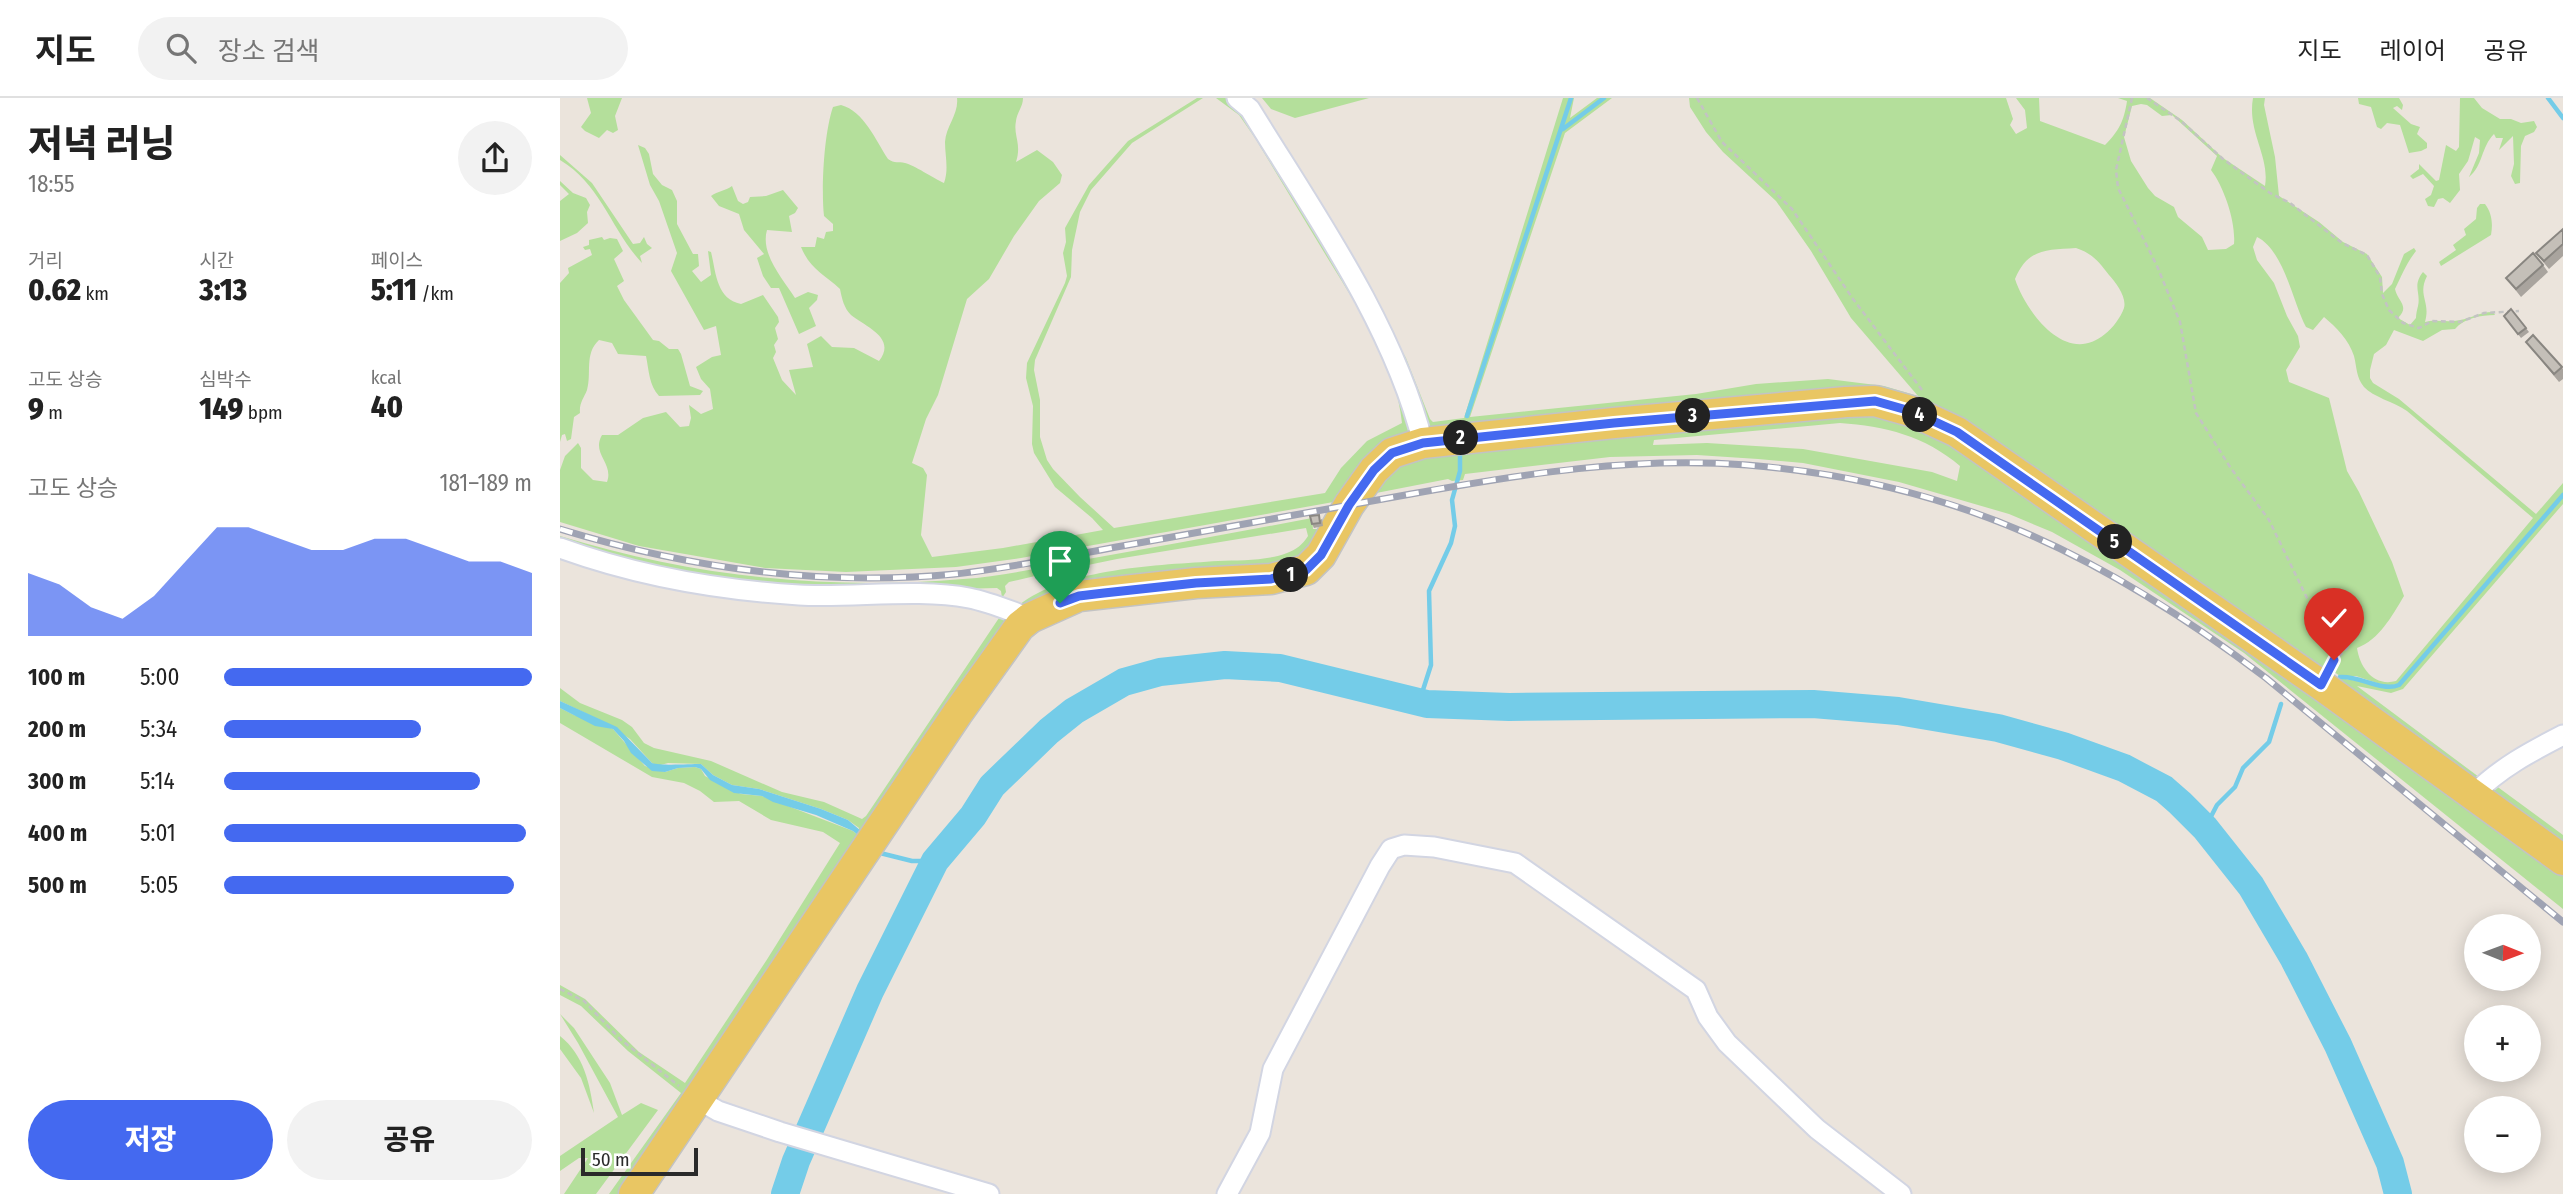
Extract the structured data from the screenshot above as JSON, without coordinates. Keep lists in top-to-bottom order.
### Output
{
  "scale_bar": "50 m",
  "north": "right",
  "page": {
    "header": "지도",
    "search": "장소 검색",
    "nav": ["지도", "레이어", "공유"],
    "heading": ["저녁 러닝", "18:55"],
    "stats": [
      ["거리", "0.62 km"],
      ["시간", "3:13"],
      ["페이스", "5:11 /km"],
      ["고도 상승", "9 m"],
      ["심박수", "149 bpm"],
      ["kcal", "40"]
    ],
    "pins": [
      "4",
      "3",
      "2",
      "5",
      "1"
    ],
    "chart": ["고도 상승", "181–189 m"],
    "list": [
      {
        "name": "100 m",
        "note": "5:00"
      },
      {
        "name": "200 m",
        "note": "5:34"
      },
      {
        "name": "300 m",
        "note": "5:14"
      },
      {
        "name": "400 m",
        "note": "5:01"
      },
      {
        "name": "500 m",
        "note": "5:05"
      }
    ],
    "map_buttons": ["+", "−"],
    "buttons": ["저장", "공유"],
    "scale": "50 m"
  }
}
